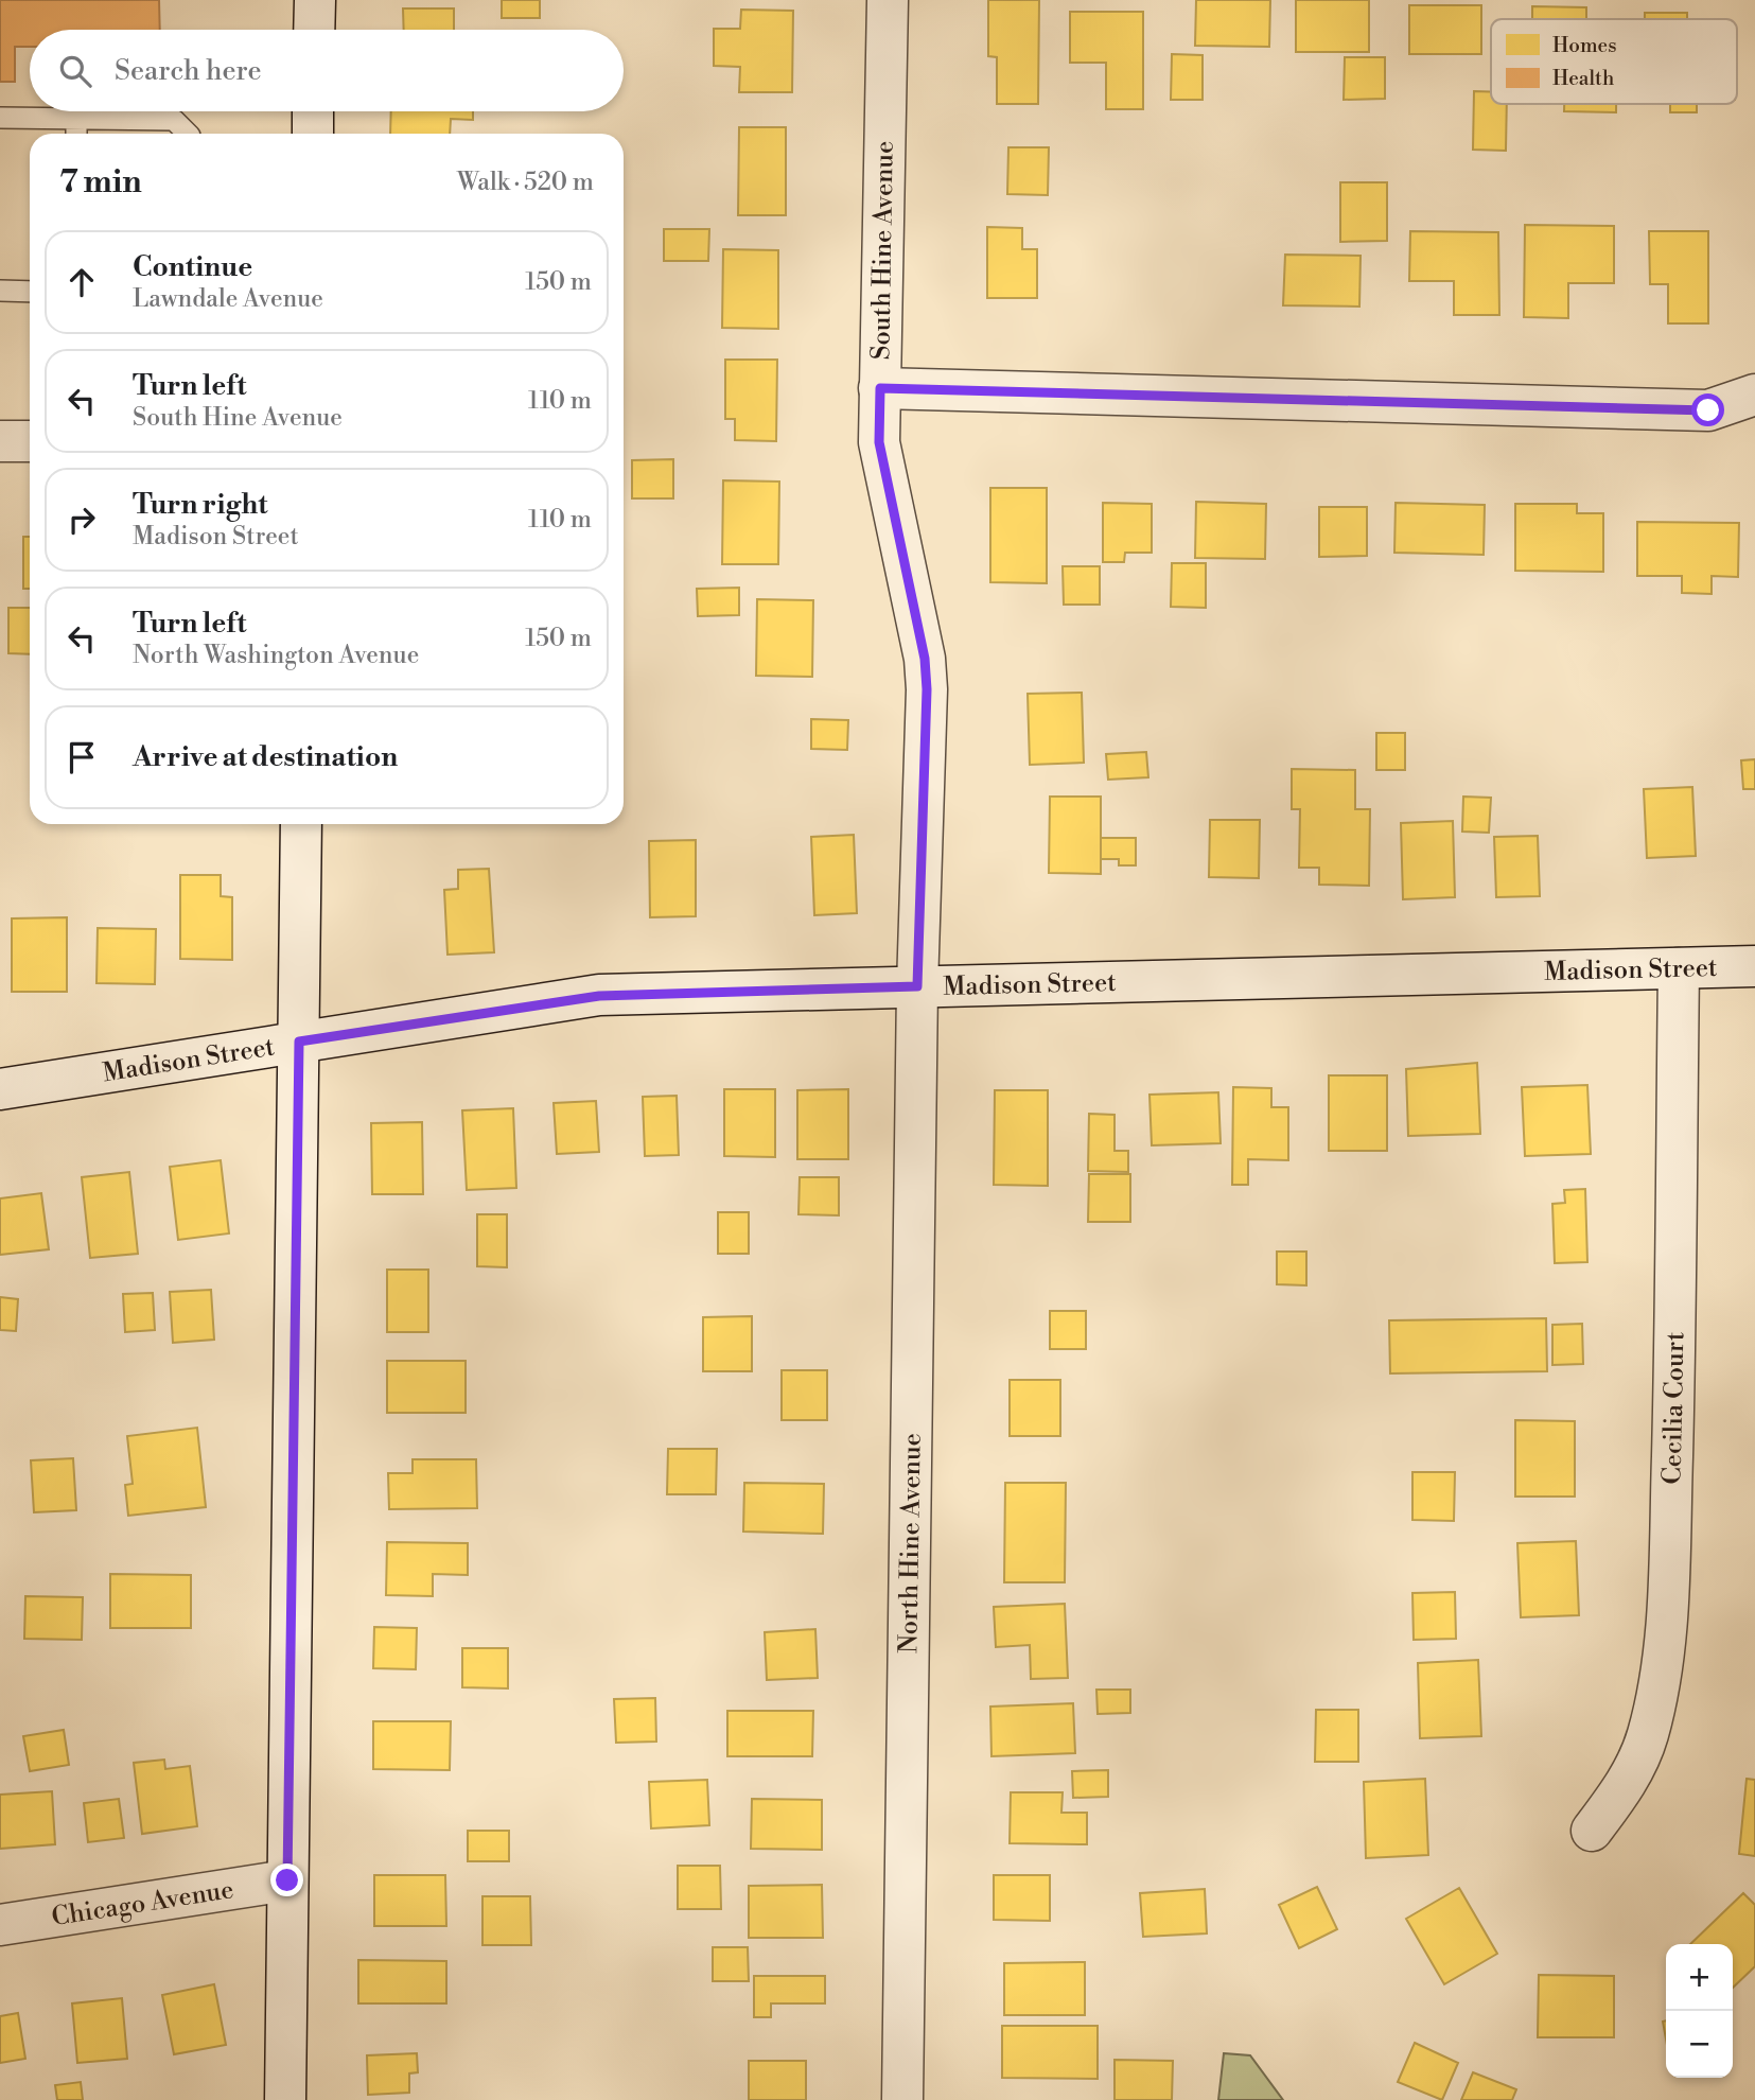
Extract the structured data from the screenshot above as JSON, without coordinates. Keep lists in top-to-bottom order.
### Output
{
  "streets": {
    "street": [
      "South Hine Avenue",
      "Madison Street",
      "Cecilia Court",
      "North Hine Avenue",
      "Chicago Avenue"
    ]
  },
  "crossings": [
    ["South Hine Avenue", "Madison Street"],
    ["South Hine Avenue", "North Hine Avenue"],
    ["Madison Street", "Cecilia Court"],
    ["Madison Street", "North Hine Avenue"]
  ],
  "legend": ["Homes", "Health"],
  "page": {
    "search": "Search here",
    "heading": ["7 min", "Walk · 520 m"],
    "list": [
      ["Continue", "Lawndale Avenue", "150 m"],
      ["Turn left", "South Hine Avenue", "110 m"],
      ["Turn right", "Madison Street", "110 m"],
      ["Turn left", "North Washington Avenue", "150 m"],
      "Arrive at destination"
    ],
    "map_buttons": ["+", "−"]
  }
}
